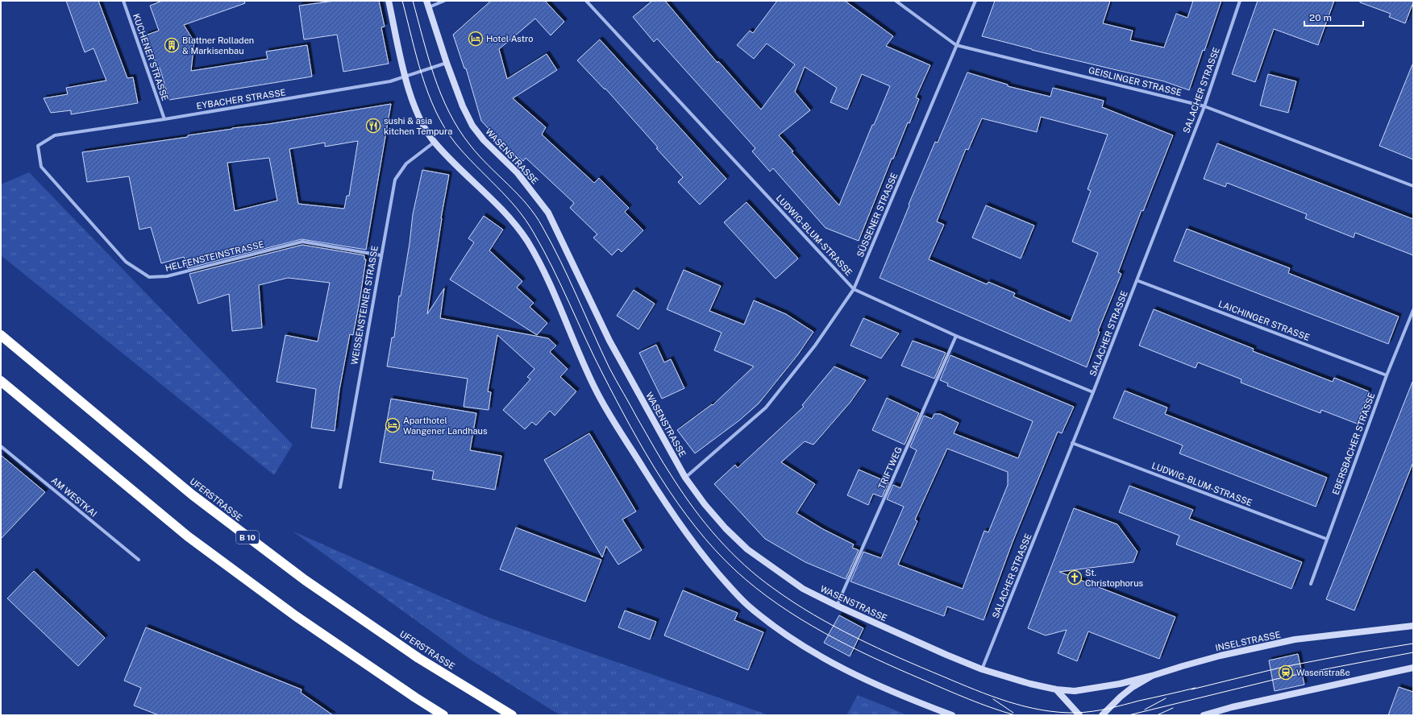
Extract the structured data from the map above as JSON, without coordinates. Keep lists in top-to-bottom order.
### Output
{
  "streets": {
    "highway": ["UFERSTRASSE", "B 10"],
    "street": [
      "KUCHENER STRASSE",
      "GEISLINGER STRASSE",
      "SALACHER STRASSE",
      "EYBACHER STRASSE",
      "WASENSTRASSE",
      "SÜSSENER STRASSE",
      "LUDWIG-BLUM-STRASSE",
      "HELFENSTEINSTRASSE",
      "WEISSENSTEINER STRASSE",
      "LAICHINGER STRASSE",
      "EBERSBACHER STRASSE",
      "TRIFTWEG",
      "AM WESTKAI",
      "INSELSTRASSE"
    ]
  },
  "crossings": [
    ["KUCHENER STRASSE", "EYBACHER STRASSE"],
    ["GEISLINGER STRASSE", "SALACHER STRASSE"],
    ["GEISLINGER STRASSE", "SÜSSENER STRASSE"],
    ["SALACHER STRASSE", "WASENSTRASSE"],
    ["SALACHER STRASSE", "LUDWIG-BLUM-STRASSE"],
    ["SALACHER STRASSE", "LAICHINGER STRASSE"],
    ["EYBACHER STRASSE", "WASENSTRASSE"],
    ["EYBACHER STRASSE", "HELFENSTEINSTRASSE"],
    ["WASENSTRASSE", "SÜSSENER STRASSE"],
    ["WASENSTRASSE", "TRIFTWEG"],
    ["WASENSTRASSE", "INSELSTRASSE"],
    ["SÜSSENER STRASSE", "LUDWIG-BLUM-STRASSE"],
    ["LUDWIG-BLUM-STRASSE", "EBERSBACHER STRASSE"],
    ["LUDWIG-BLUM-STRASSE", "TRIFTWEG"],
    ["HELFENSTEINSTRASSE", "WEISSENSTEINER STRASSE"],
    ["LAICHINGER STRASSE", "EBERSBACHER STRASSE"]
  ],
  "places": {
    "hotel": ["Hotel Astro", "Aparthotel Wangener Landhaus"],
    "building": ["Blattner Rolladen & Markisenbau"],
    "restaurant": ["sushi & asia kitchen Tempura"],
    "church": ["St. Christophorus"],
    "station": ["Wasenstraße"]
  },
  "scale_bar": "20 m"
}
